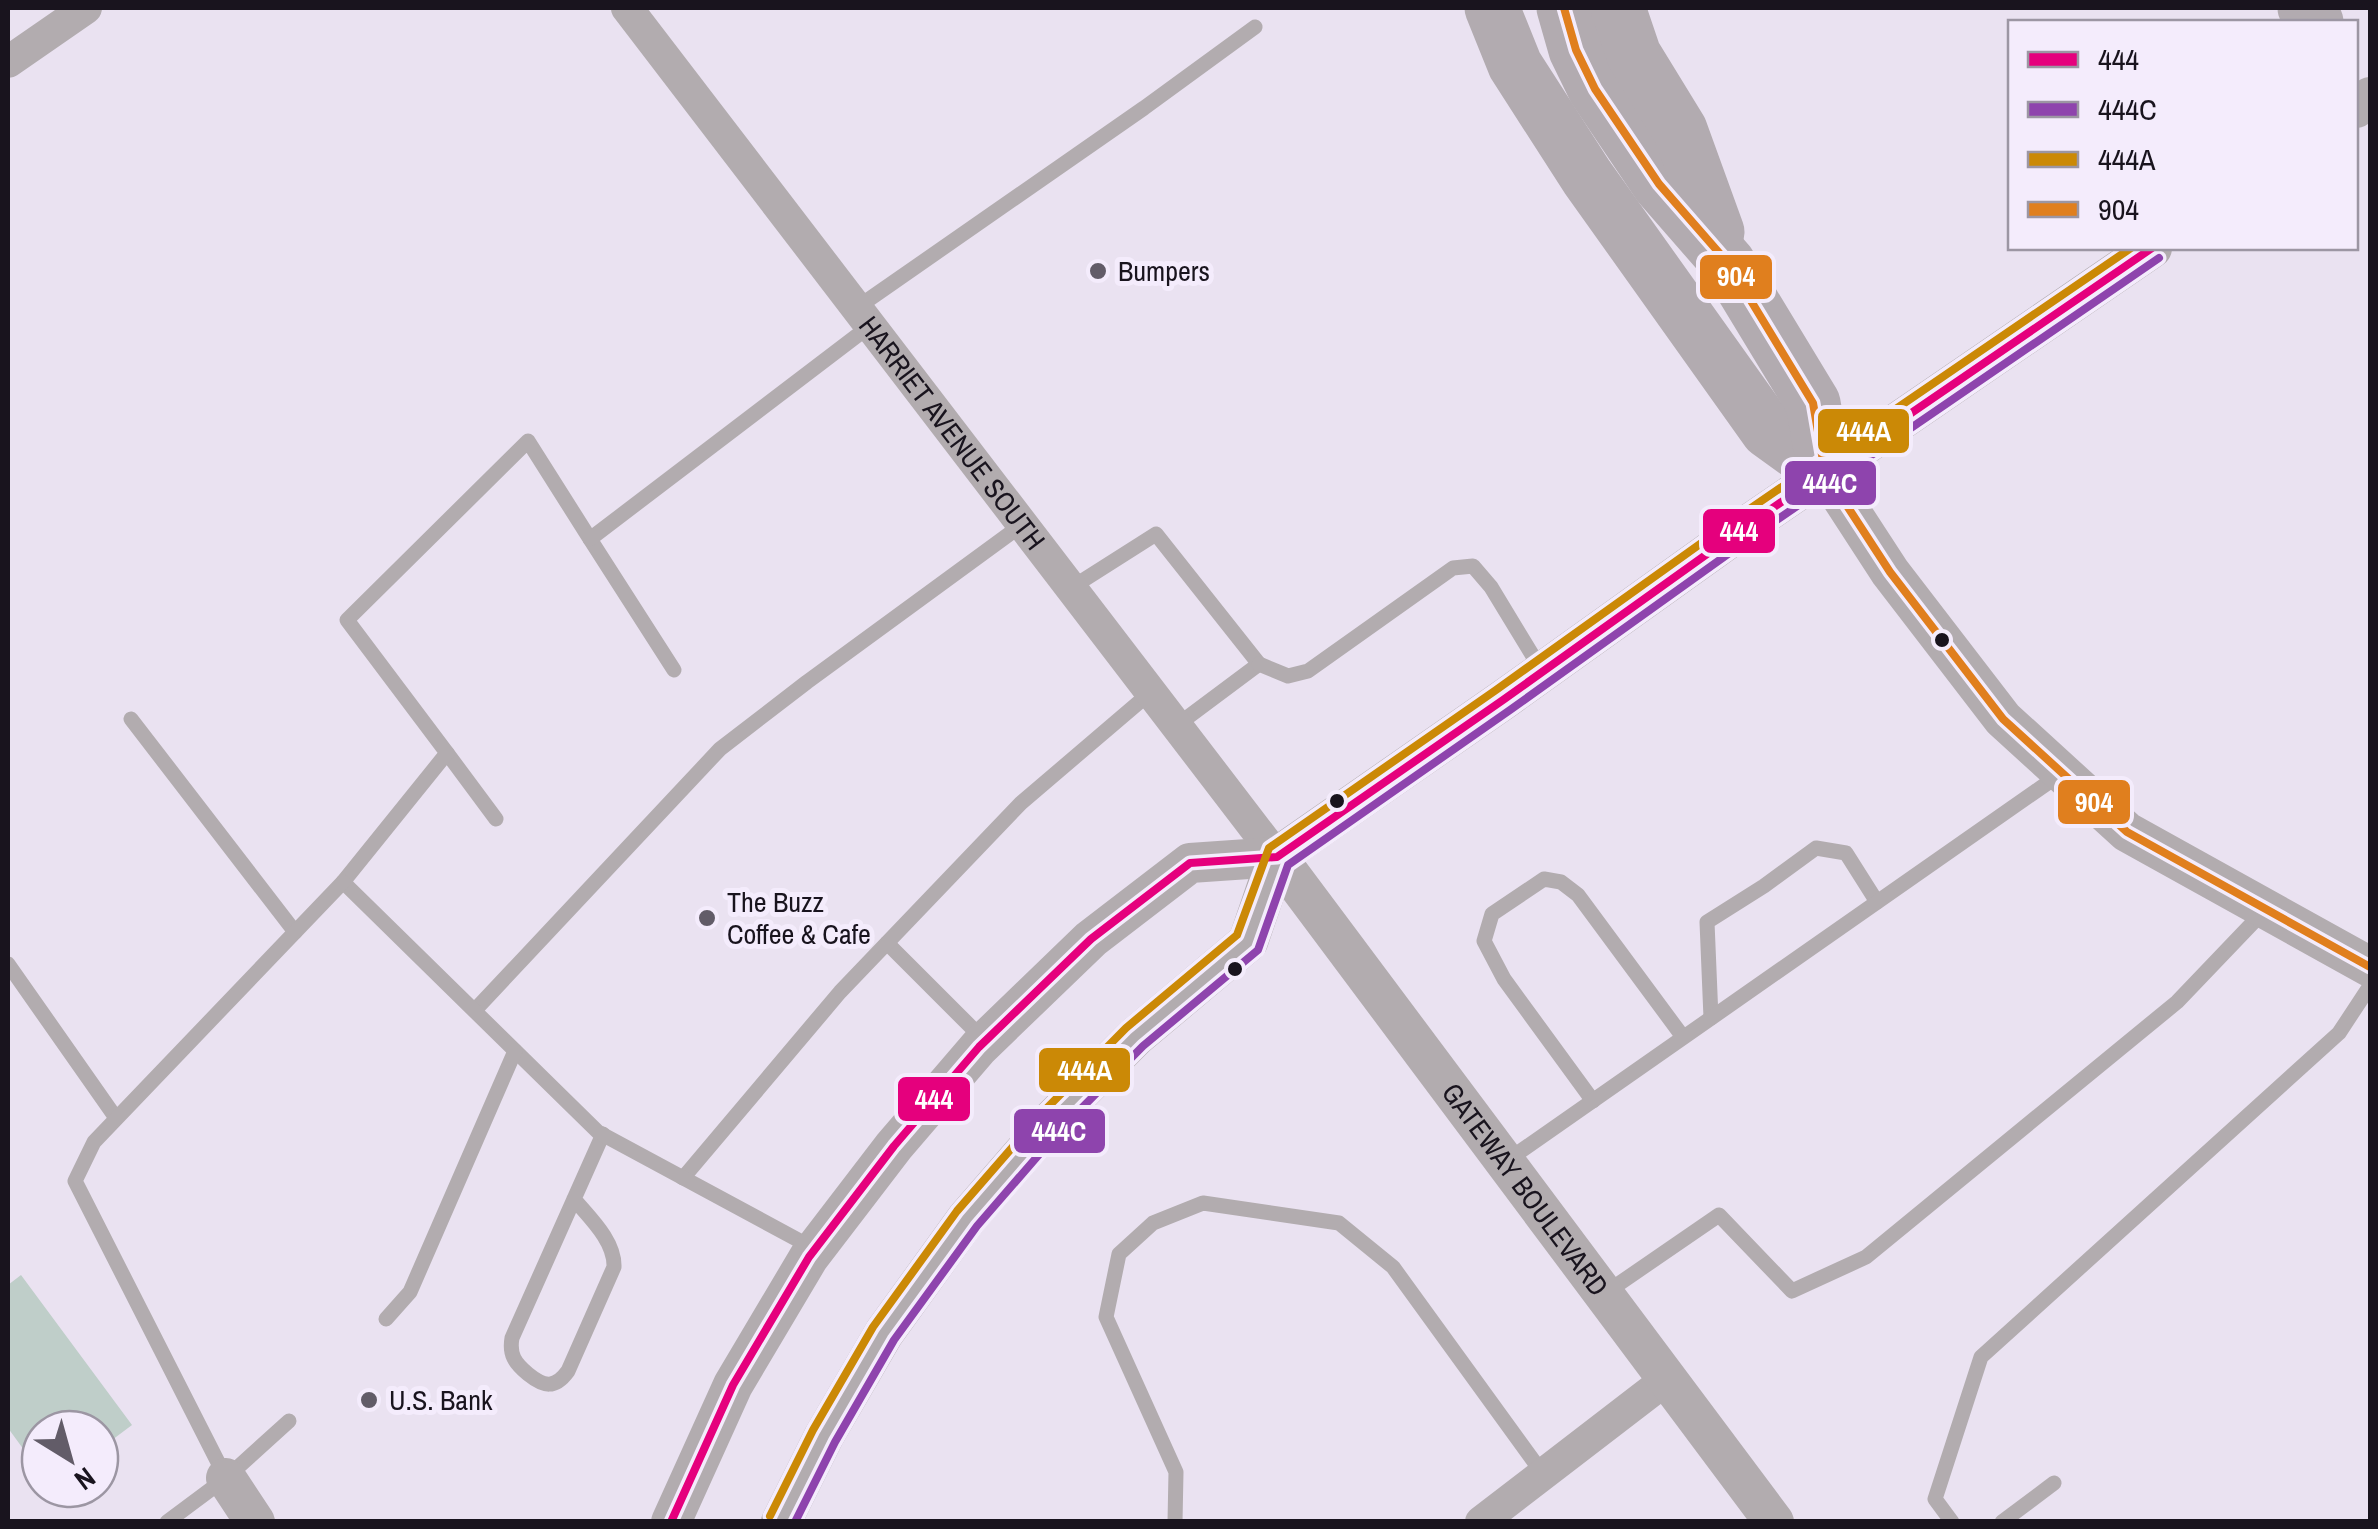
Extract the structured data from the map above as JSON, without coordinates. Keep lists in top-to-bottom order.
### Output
{
  "streets": {
    "street": ["HARRIET AVENUE SOUTH", "GATEWAY BOULEVARD"]
  },
  "crossings": [
    ["HARRIET AVENUE SOUTH", "GATEWAY BOULEVARD"]
  ],
  "places": ["Bumpers", "The Buzz Coffee & Cafe", "U.S. Bank"],
  "lines": [
    "transit line 904",
    "transit line 444",
    "transit line 444A",
    "transit line 444C"
  ],
  "legend": [
    "444",
    "444C",
    "444A",
    "904"
  ],
  "north": "bottom right"
}
